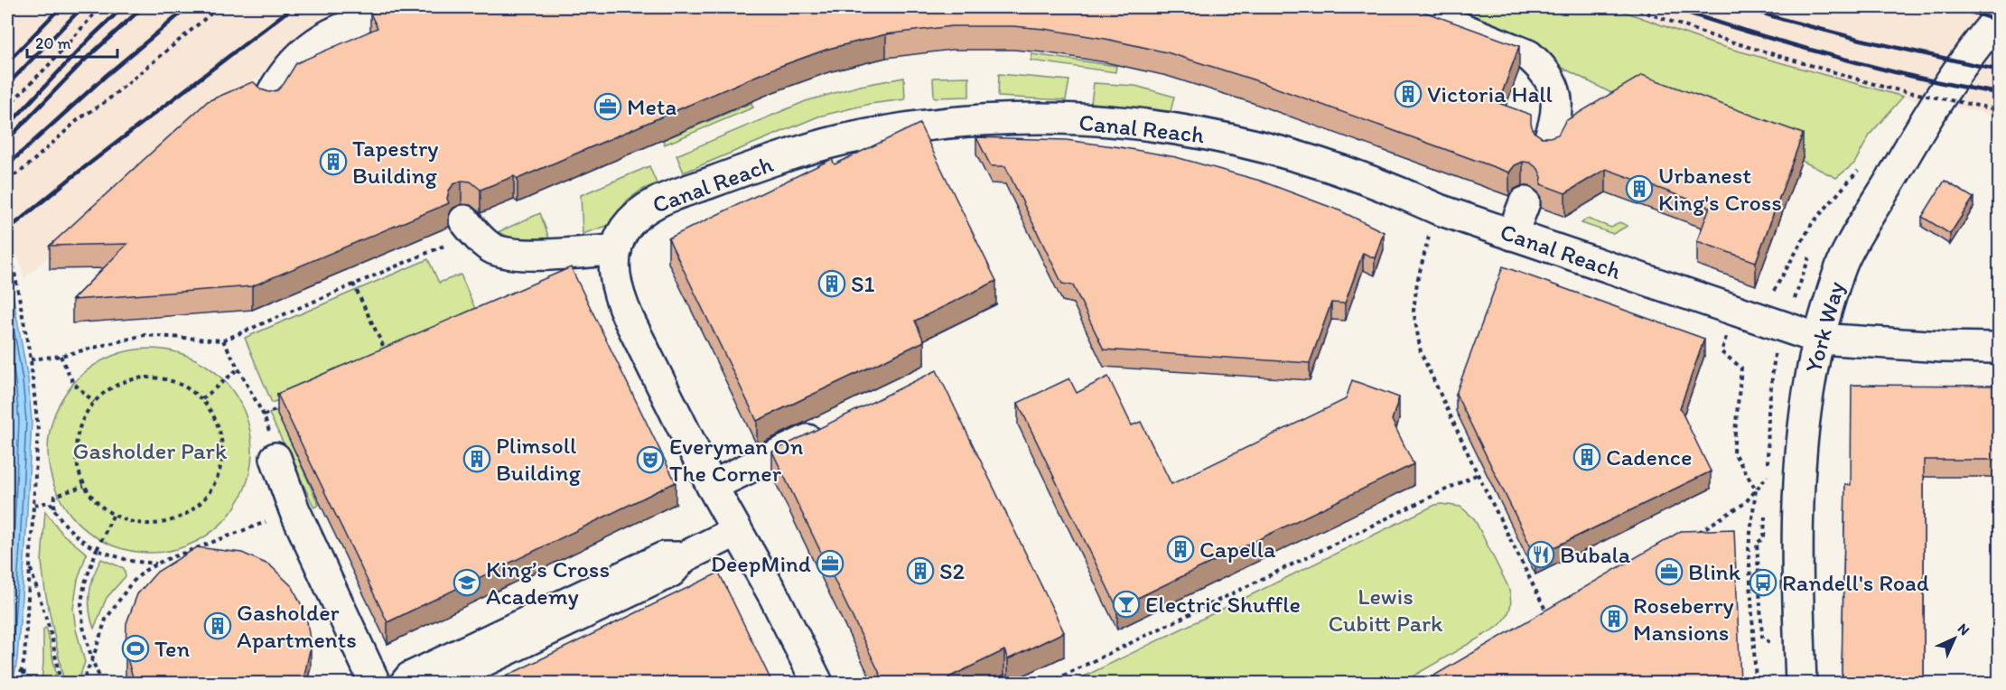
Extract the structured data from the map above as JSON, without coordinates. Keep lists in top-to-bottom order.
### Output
{
  "streets": {
    "street": ["Canal Reach", "York Way"]
  },
  "crossings": [
    ["Canal Reach", "York Way"]
  ],
  "parks": ["Gasholder Park", "Lewis Cubitt Park"],
  "places": {
    "building": [
      "Victoria Hall",
      "Tapestry Building",
      "Urbanest King's Cross",
      "S1",
      "Cadence",
      "Plimsoll Building",
      "Capella",
      "S2",
      "Roseberry Mansions",
      "Gasholder Apartments"
    ],
    "office": ["Meta", "DeepMind", "Blink"],
    "theatre": ["Everyman On The Corner"],
    "restaurant": ["Bubala"],
    "school or university": ["King’s Cross Academy"],
    "bus stop": ["Randell's Road"],
    "bar": ["Electric Shuffle"],
    "sports": ["Ten"]
  },
  "scale_bar": "20 m",
  "north": "top right"
}
